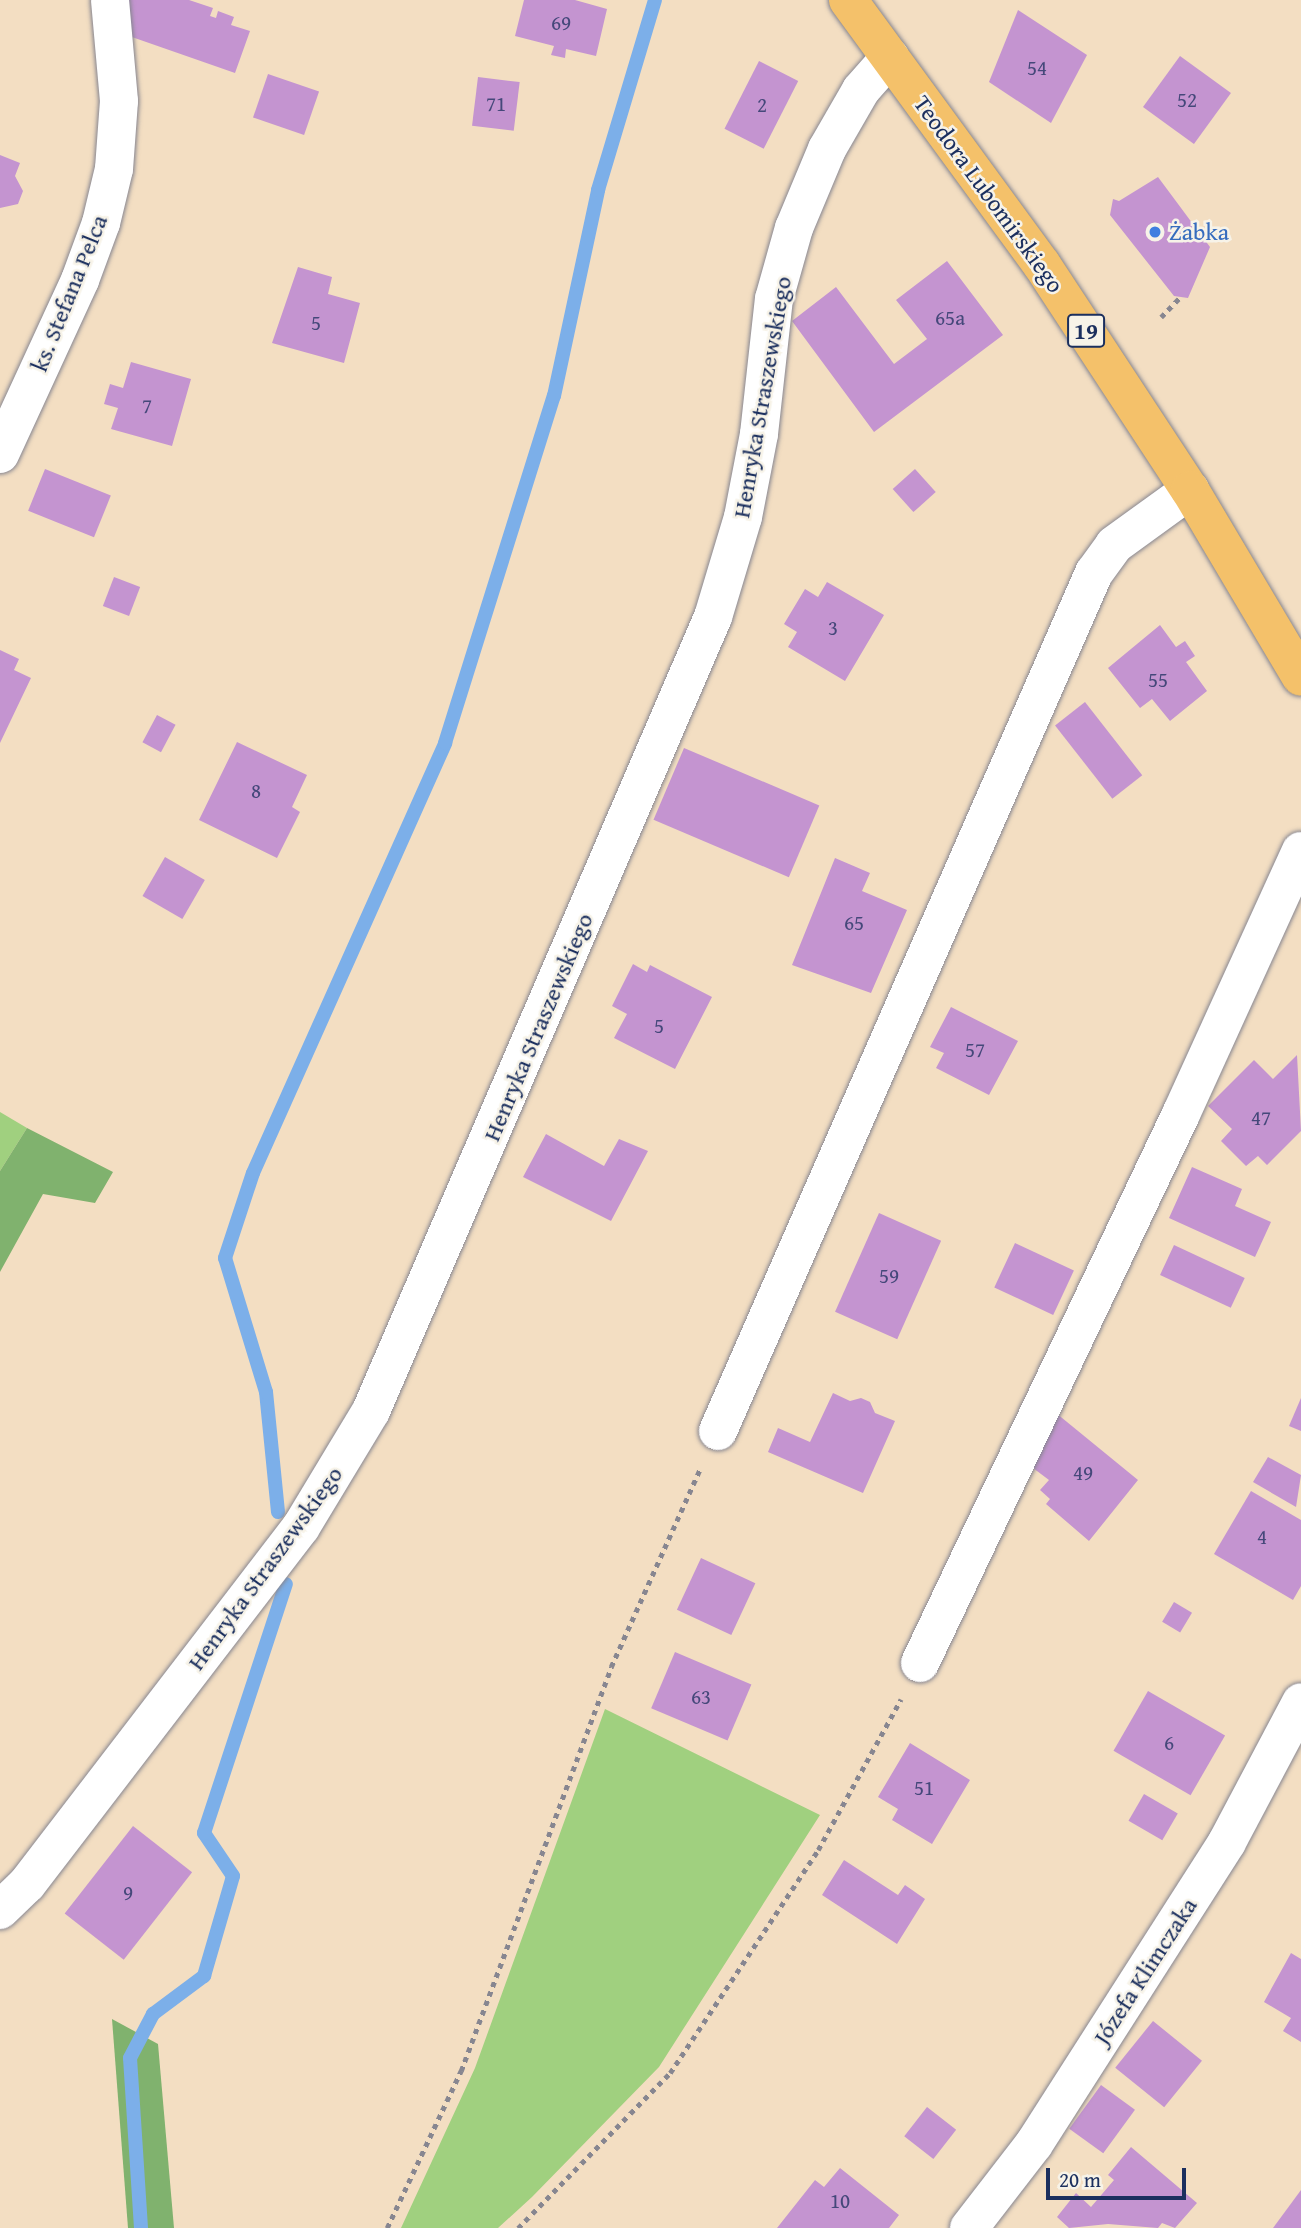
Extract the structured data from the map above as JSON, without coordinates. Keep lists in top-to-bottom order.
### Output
{
  "streets": {
    "highway": ["Teodora Lubomirskiego", "19"],
    "street": ["ks. Stefana Pelca", "Henryka Straszewskiego", "Józefa Klimczaka"]
  },
  "crossings": [
    ["Teodora Lubomirskiego", "Henryka Straszewskiego"]
  ],
  "places": ["Żabka"],
  "house_numbers": [
    "69",
    "54",
    "52",
    "71",
    "2",
    "65a",
    "5",
    "7",
    "3",
    "55",
    "8",
    "65",
    "5",
    "57",
    "47",
    "59",
    "49",
    "4",
    "63",
    "6",
    "51",
    "9",
    "10"
  ],
  "scale_bar": "20 m"
}
